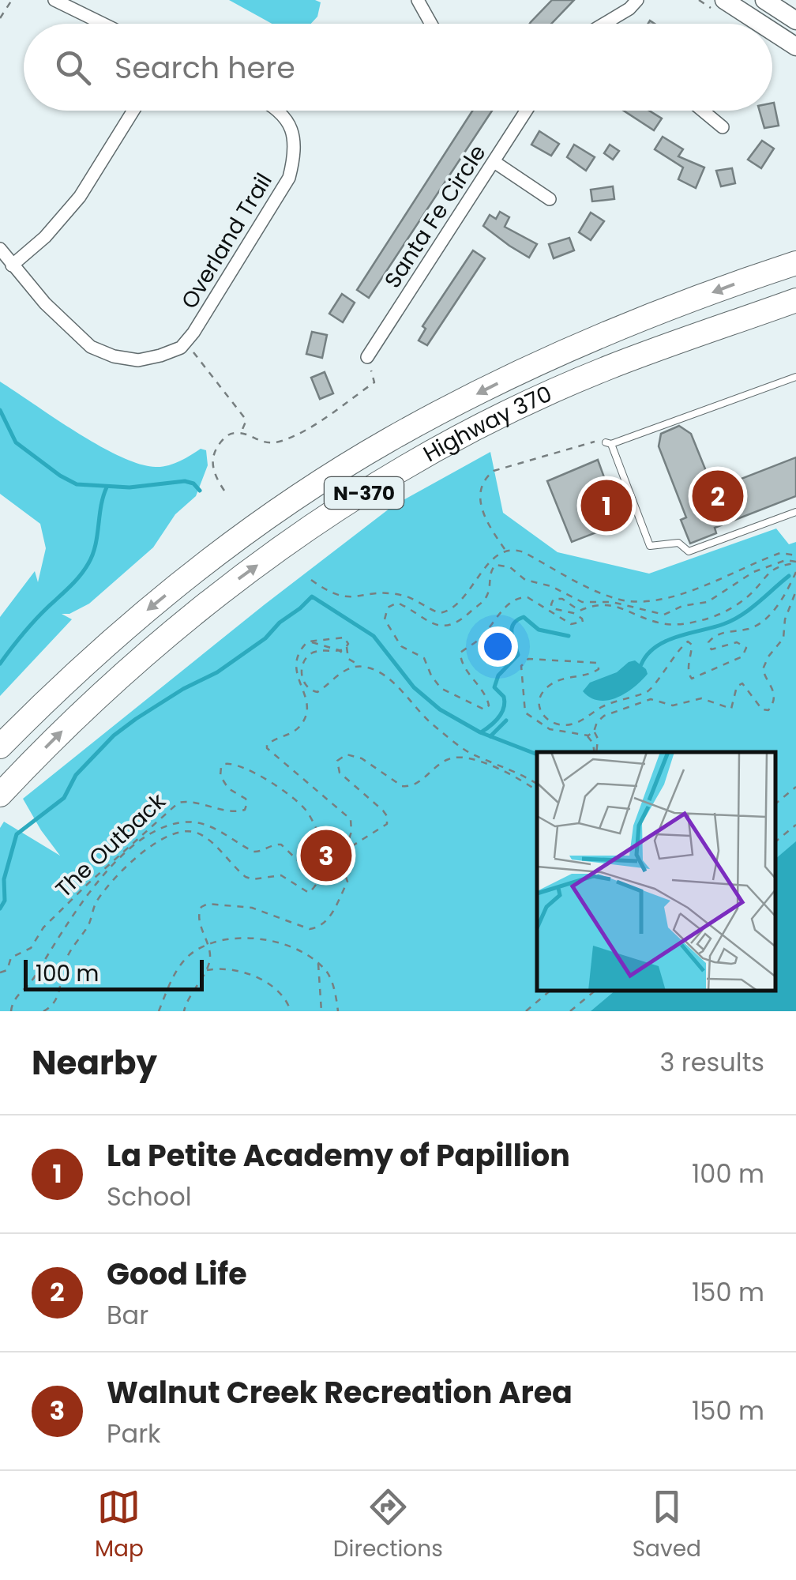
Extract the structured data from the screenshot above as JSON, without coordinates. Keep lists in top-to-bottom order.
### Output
{
  "streets": {
    "highway": ["Highway 370", "N-370"],
    "street": ["Santa Fe Circle", "Overland Trail"],
    "path": ["The Outback"]
  },
  "scale_bar": "100 m",
  "page": {
    "search": "Search here",
    "pins": ["2", "1", "3"],
    "scale": "100 m",
    "heading": ["Nearby", "3 results"],
    "list": [
      {
        "mark": "1",
        "name": "La Petite Academy of Papillion",
        "note": "School",
        "value": "100 m"
      },
      {
        "mark": "2",
        "name": "Good Life",
        "note": "Bar",
        "value": "150 m"
      },
      {
        "mark": "3",
        "name": "Walnut Creek Recreation Area",
        "note": "Park",
        "value": "150 m"
      }
    ],
    "nav": ["Map", "Directions", "Saved"]
  }
}
